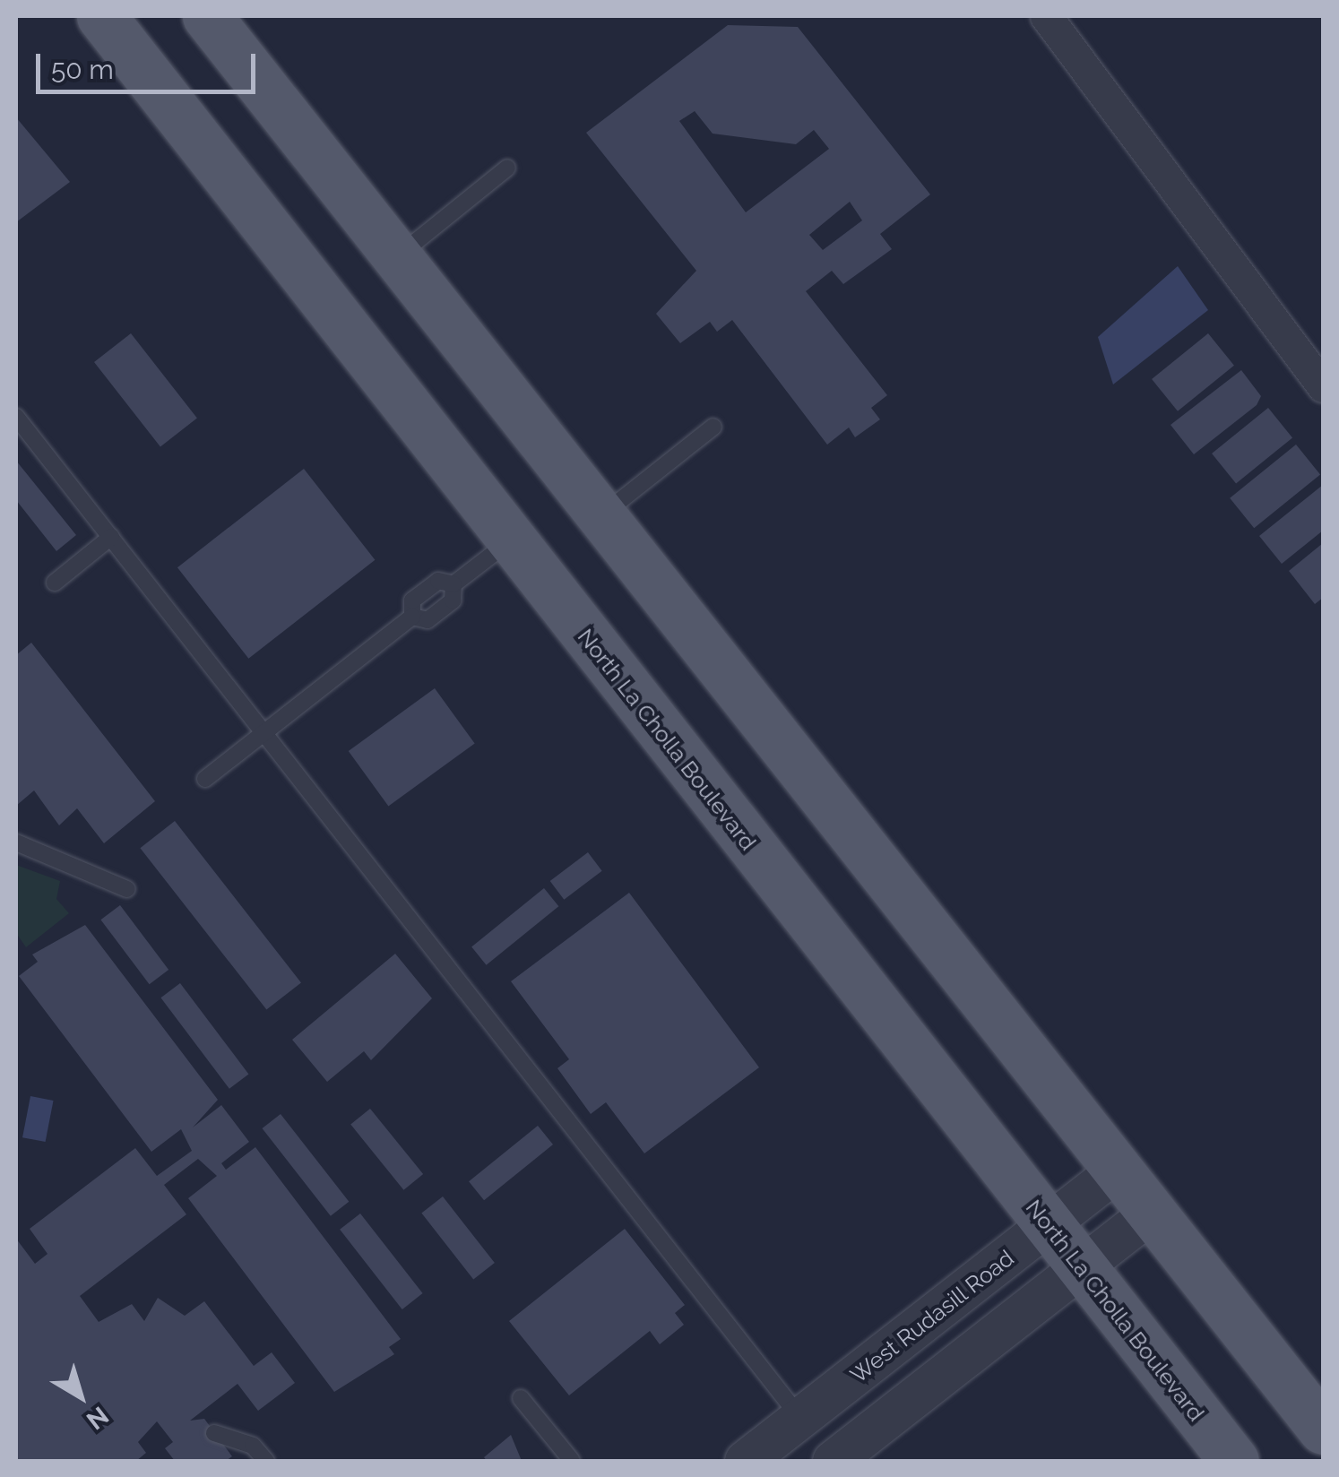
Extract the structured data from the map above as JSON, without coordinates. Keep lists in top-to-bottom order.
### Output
{
  "streets": {
    "main road": ["North La Cholla Boulevard"],
    "street": ["West Rudasill Road"]
  },
  "crossings": [
    ["North La Cholla Boulevard", "West Rudasill Road"]
  ],
  "scale_bar": "50 m",
  "north": "bottom right"
}
